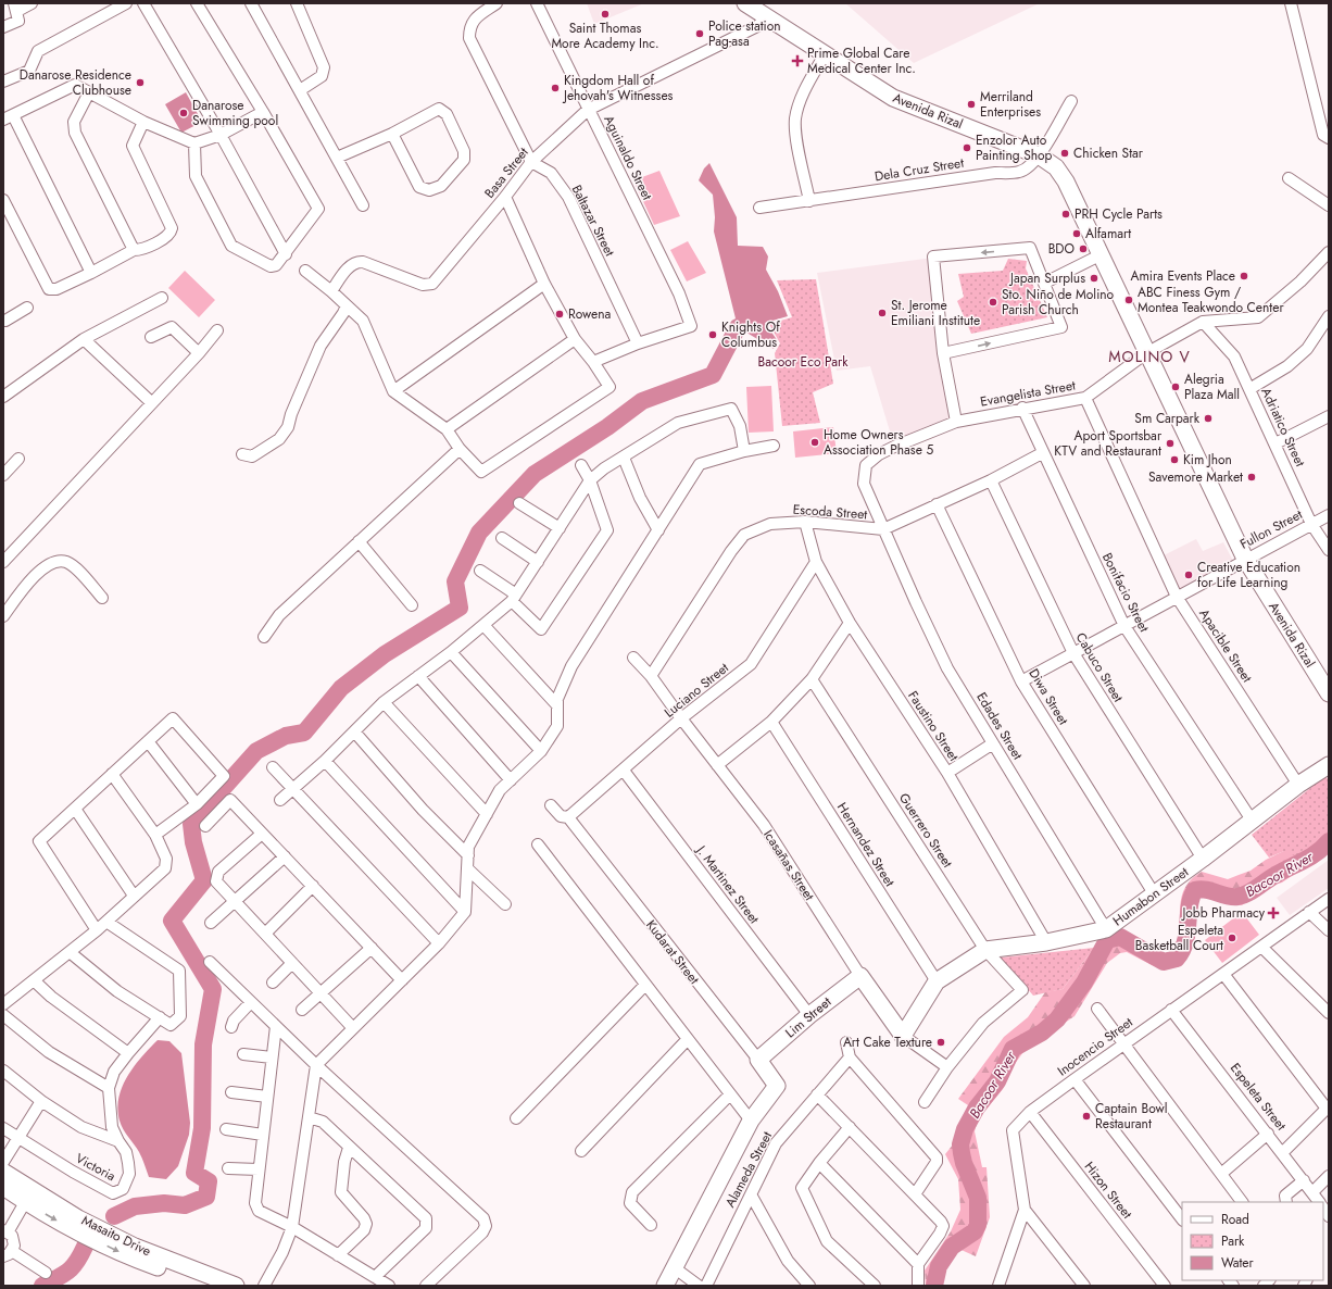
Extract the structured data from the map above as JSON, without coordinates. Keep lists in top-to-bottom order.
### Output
{
  "streets": {
    "street": [
      "Avenida Rizal",
      "Aguinaldo Street",
      "Dela Cruz Street",
      "Basa Street",
      "Baltazar Street",
      "Evangelista Street",
      "Adriatico Street",
      "Escoda Street",
      "Fullon Street",
      "Bonifacio Street",
      "Apacible Street",
      "Cabuco Street",
      "Luciano Street",
      "Diwa Street",
      "Faustino Street",
      "Edades Street",
      "Guerrero Street",
      "Hernandez Street",
      "Icasañas Street",
      "J. Martinez Street",
      "Humabon Street",
      "Kudarat Street",
      "Lim Street",
      "Inocencio Street",
      "Espeleta Street",
      "Victoria",
      "Alameda Street",
      "Hizon Street",
      "Masaito Drive"
    ]
  },
  "crossings": [
    ["Avenida Rizal", "Dela Cruz Street"],
    ["Avenida Rizal", "Basa Street"],
    ["Avenida Rizal", "Evangelista Street"],
    ["Avenida Rizal", "Fullon Street"],
    ["Aguinaldo Street", "Basa Street"],
    ["Aguinaldo Street", "Baltazar Street"],
    ["Basa Street", "Baltazar Street"],
    ["Evangelista Street", "Adriatico Street"],
    ["Evangelista Street", "Escoda Street"],
    ["Evangelista Street", "Bonifacio Street"],
    ["Evangelista Street", "Apacible Street"],
    ["Evangelista Street", "Edades Street"],
    ["Adriatico Street", "Fullon Street"],
    ["Escoda Street", "Bonifacio Street"],
    ["Escoda Street", "Cabuco Street"],
    ["Escoda Street", "Diwa Street"],
    ["Escoda Street", "Faustino Street"],
    ["Escoda Street", "Edades Street"],
    ["Escoda Street", "Icasañas Street"],
    ["Fullon Street", "Bonifacio Street"],
    ["Fullon Street", "Apacible Street"],
    ["Fullon Street", "Cabuco Street"],
    ["Fullon Street", "Diwa Street"],
    ["Bonifacio Street", "Humabon Street"],
    ["Apacible Street", "Humabon Street"],
    ["Cabuco Street", "Humabon Street"],
    ["Luciano Street", "Faustino Street"],
    ["Luciano Street", "Icasañas Street"],
    ["Luciano Street", "J. Martinez Street"],
    ["Luciano Street", "Kudarat Street"],
    ["Diwa Street", "Humabon Street"],
    ["Faustino Street", "Humabon Street"],
    ["Edades Street", "Humabon Street"],
    ["Guerrero Street", "Icasañas Street"],
    ["Guerrero Street", "Humabon Street"],
    ["Hernandez Street", "Humabon Street"],
    ["Icasañas Street", "Humabon Street"],
    ["Icasañas Street", "Lim Street"],
    ["J. Martinez Street", "Lim Street"],
    ["Kudarat Street", "Lim Street"],
    ["Inocencio Street", "Espeleta Street"],
    ["Inocencio Street", "Hizon Street"]
  ],
  "districts": ["MOLINO V"],
  "water": ["Bacoor River"],
  "parks": ["Bacoor Eco Park"],
  "places": {
    "other": [
      "Saint Thomas More Academy Inc.",
      "Police station Pag-asa",
      "Danarose Residence Clubhouse",
      "Kingdom Hall of Jehovah's Witnesses",
      "Merriland Enterprises",
      "Danarose Swimming pool",
      "Enzolor Auto Painting Shop",
      "Chicken Star",
      "PRH Cycle Parts",
      "Alfamart",
      "BDO",
      "Amira Events Place",
      "Japan Surplus",
      "ABC Finess Gym / Montea Teakwondo Center",
      "Sto. Niño de Molino Parish Church",
      "St. Jerome Emiliani Institute",
      "Rowena",
      "Knights Of Columbus",
      "Alegria Plaza Mall",
      "Sm Carpark",
      "Home Owners Association Phase 5",
      "Aport Sportsbar KTV and Restaurant",
      "Kim Jhon",
      "Savemore Market",
      "Creative Education for Life Learning",
      "Espeleta Basketball Court",
      "Art Cake Texture",
      "Captain Bowl Restaurant"
    ],
    "health": ["Prime Global Care Medical Center Inc.", "Jobb Pharmacy"]
  },
  "legend": ["Road", "Park", "Water"]
}
